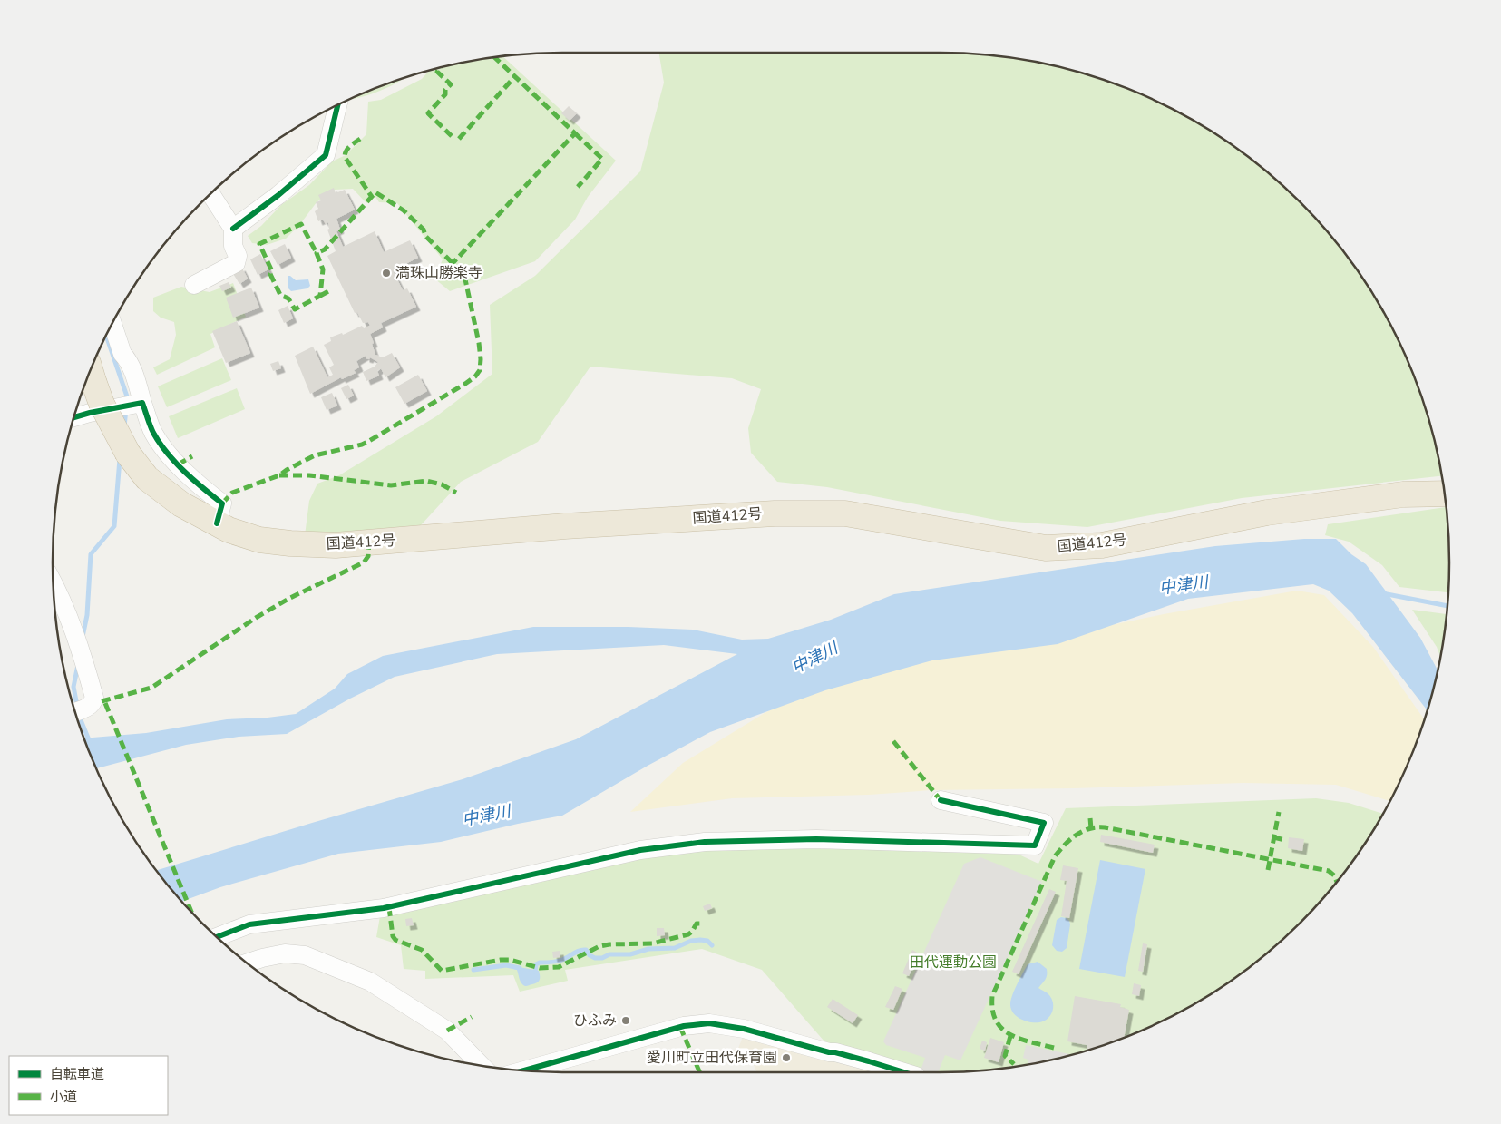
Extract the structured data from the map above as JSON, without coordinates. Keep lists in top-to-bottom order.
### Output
{
  "streets": {
    "highway": ["国道412号"]
  },
  "water": ["中津川"],
  "parks": ["田代運動公園"],
  "places": ["満珠山勝楽寺", "ひふみ", "愛川町立田代保育園"],
  "legend": ["自転車道", "小道"]
}
